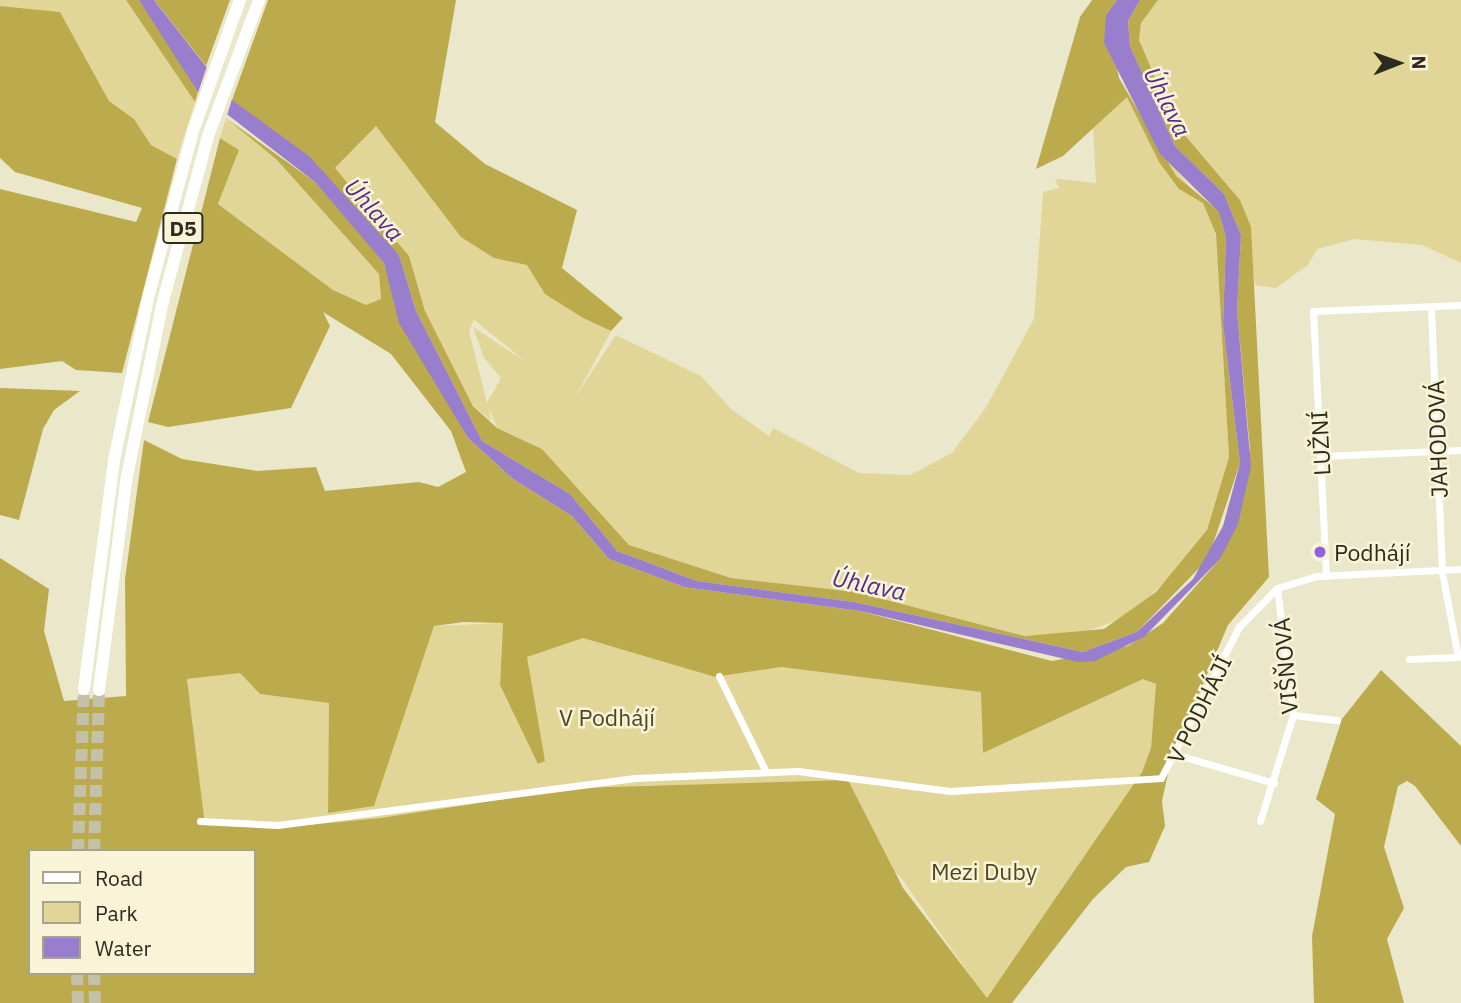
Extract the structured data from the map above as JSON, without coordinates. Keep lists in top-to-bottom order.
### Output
{
  "streets": {
    "highway": ["D5"],
    "street": [
      "JAHODOVÁ",
      "LUŽNÍ",
      "VIŠŇOVÁ",
      "V PODHÁJÍ"
    ]
  },
  "crossings": [
    ["JAHODOVÁ", "LUŽNÍ"],
    ["VIŠŇOVÁ", "V PODHÁJÍ"]
  ],
  "water": ["Úhlava"],
  "parks": ["V Podhájí", "Mezi Duby"],
  "places": ["Podhájí"],
  "legend": ["Road", "Park", "Water"],
  "north": "right"
}
